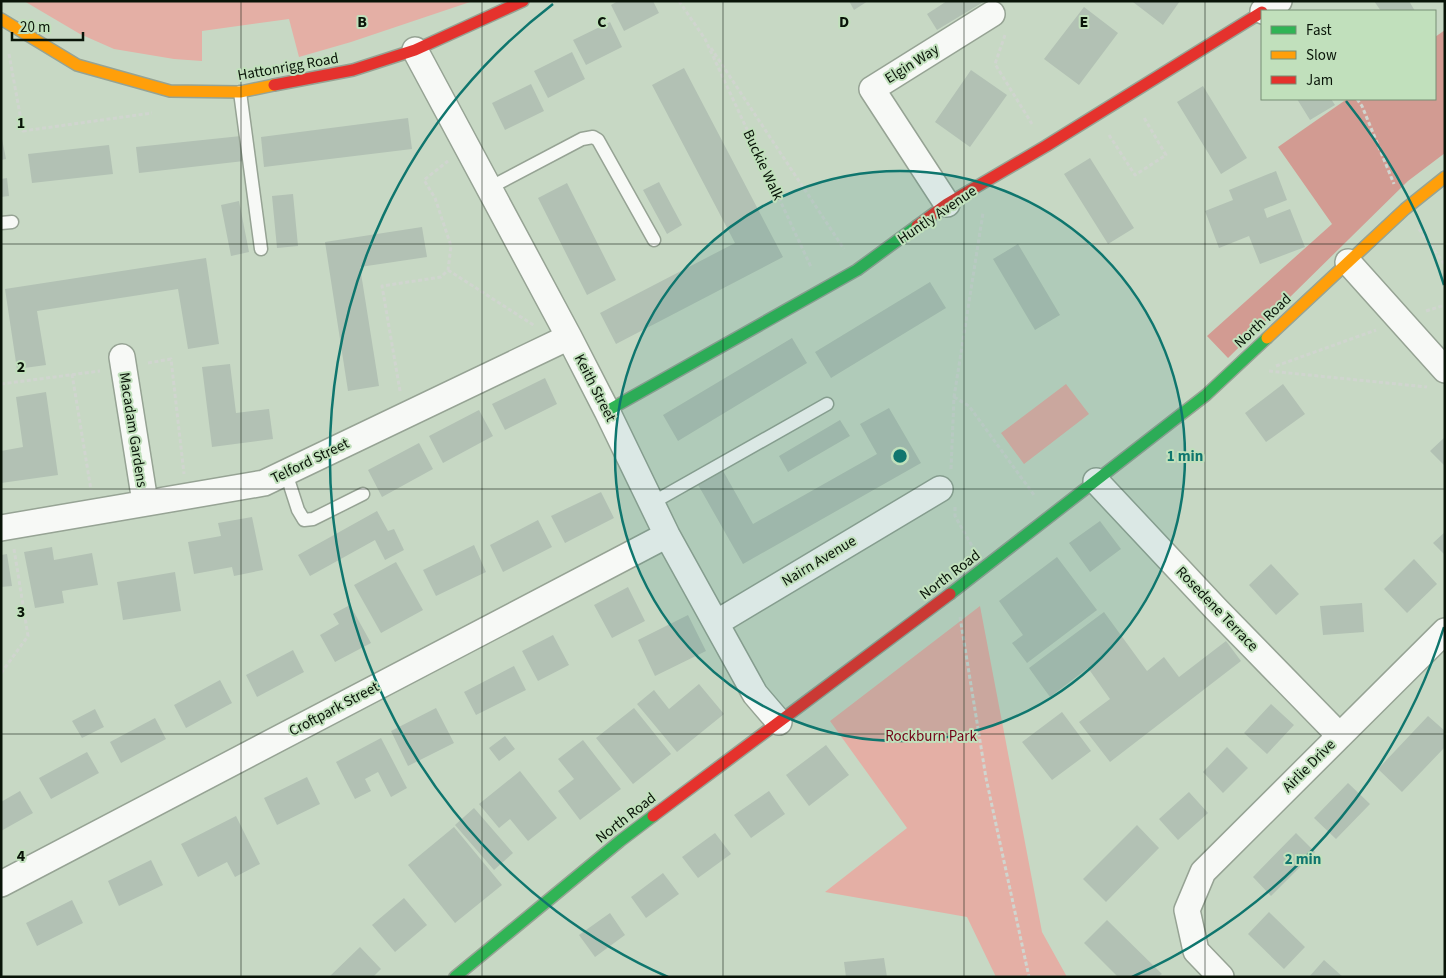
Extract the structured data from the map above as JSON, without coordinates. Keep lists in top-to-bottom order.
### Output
{
  "streets": {
    "street": [
      "Elgin Way",
      "Hattonrigg Road",
      "Huntly Avenue",
      "North Road",
      "Keith Street",
      "Macadam Gardens",
      "Telford Street",
      "Nairn Avenue",
      "Rosedene Terrace",
      "Croftpark Street",
      "Airlie Drive"
    ],
    "path": ["Buckie Walk"]
  },
  "crossings": [
    ["Elgin Way", "Huntly Avenue"],
    ["Hattonrigg Road", "Keith Street"],
    ["Buckie Walk", "Huntly Avenue"],
    ["Huntly Avenue", "Keith Street"],
    ["North Road", "Keith Street"],
    ["North Road", "Rosedene Terrace"],
    ["Keith Street", "Telford Street"],
    ["Keith Street", "Nairn Avenue"],
    ["Keith Street", "Croftpark Street"],
    ["Macadam Gardens", "Telford Street"],
    ["Rosedene Terrace", "Airlie Drive"]
  ],
  "parks": ["Rockburn Park"],
  "legend": ["Fast", "Slow", "Jam"],
  "scale_bar": "20 m",
  "grid": {
    "columns": [
      "B",
      "C",
      "D",
      "E"
    ],
    "rows": [
      "1",
      "2",
      "3",
      "4"
    ]
  },
  "rings": ["1 min", "2 min"]
}
